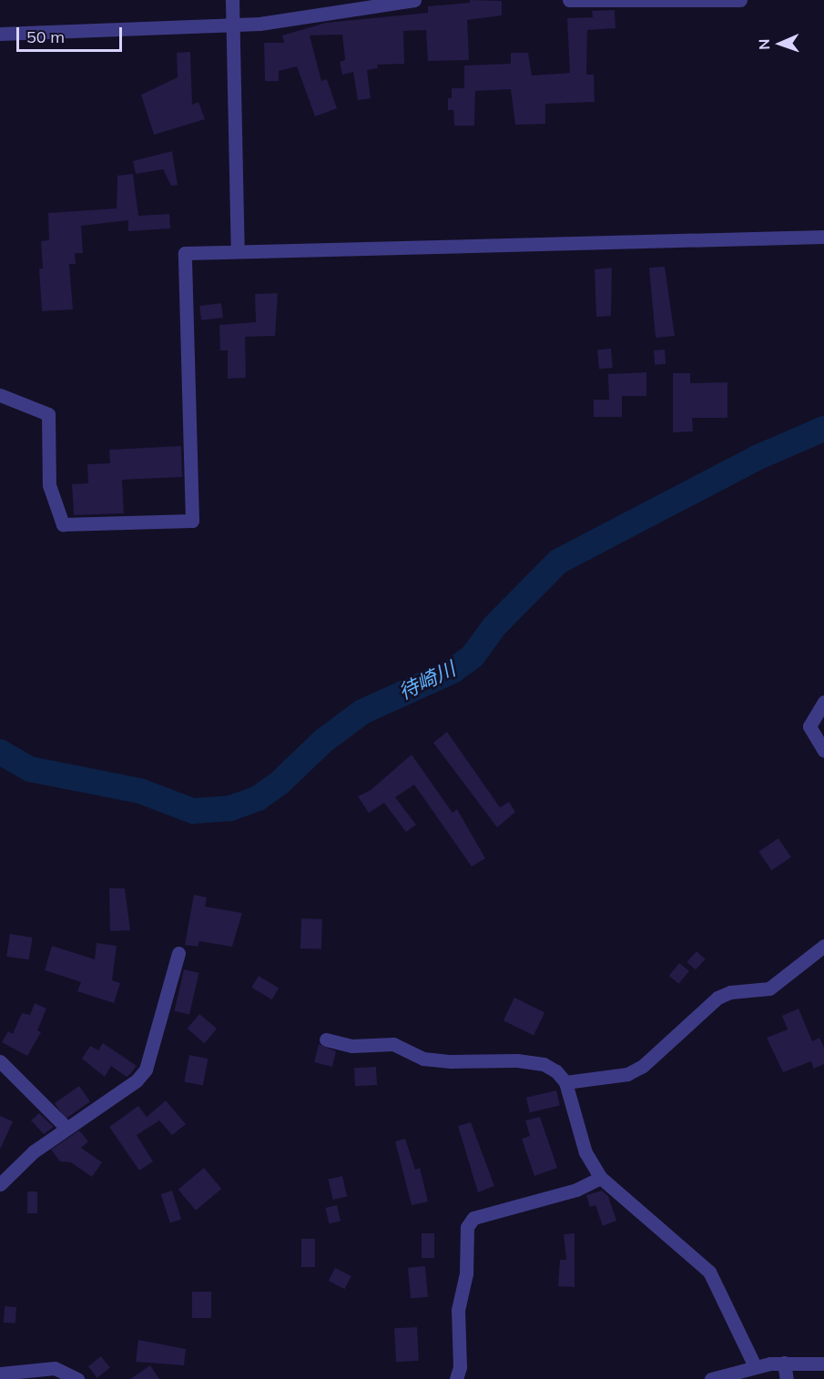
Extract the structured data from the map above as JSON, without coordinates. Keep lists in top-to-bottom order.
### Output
{
  "water": ["待崎川"],
  "scale_bar": "50 m",
  "north": "left"
}
